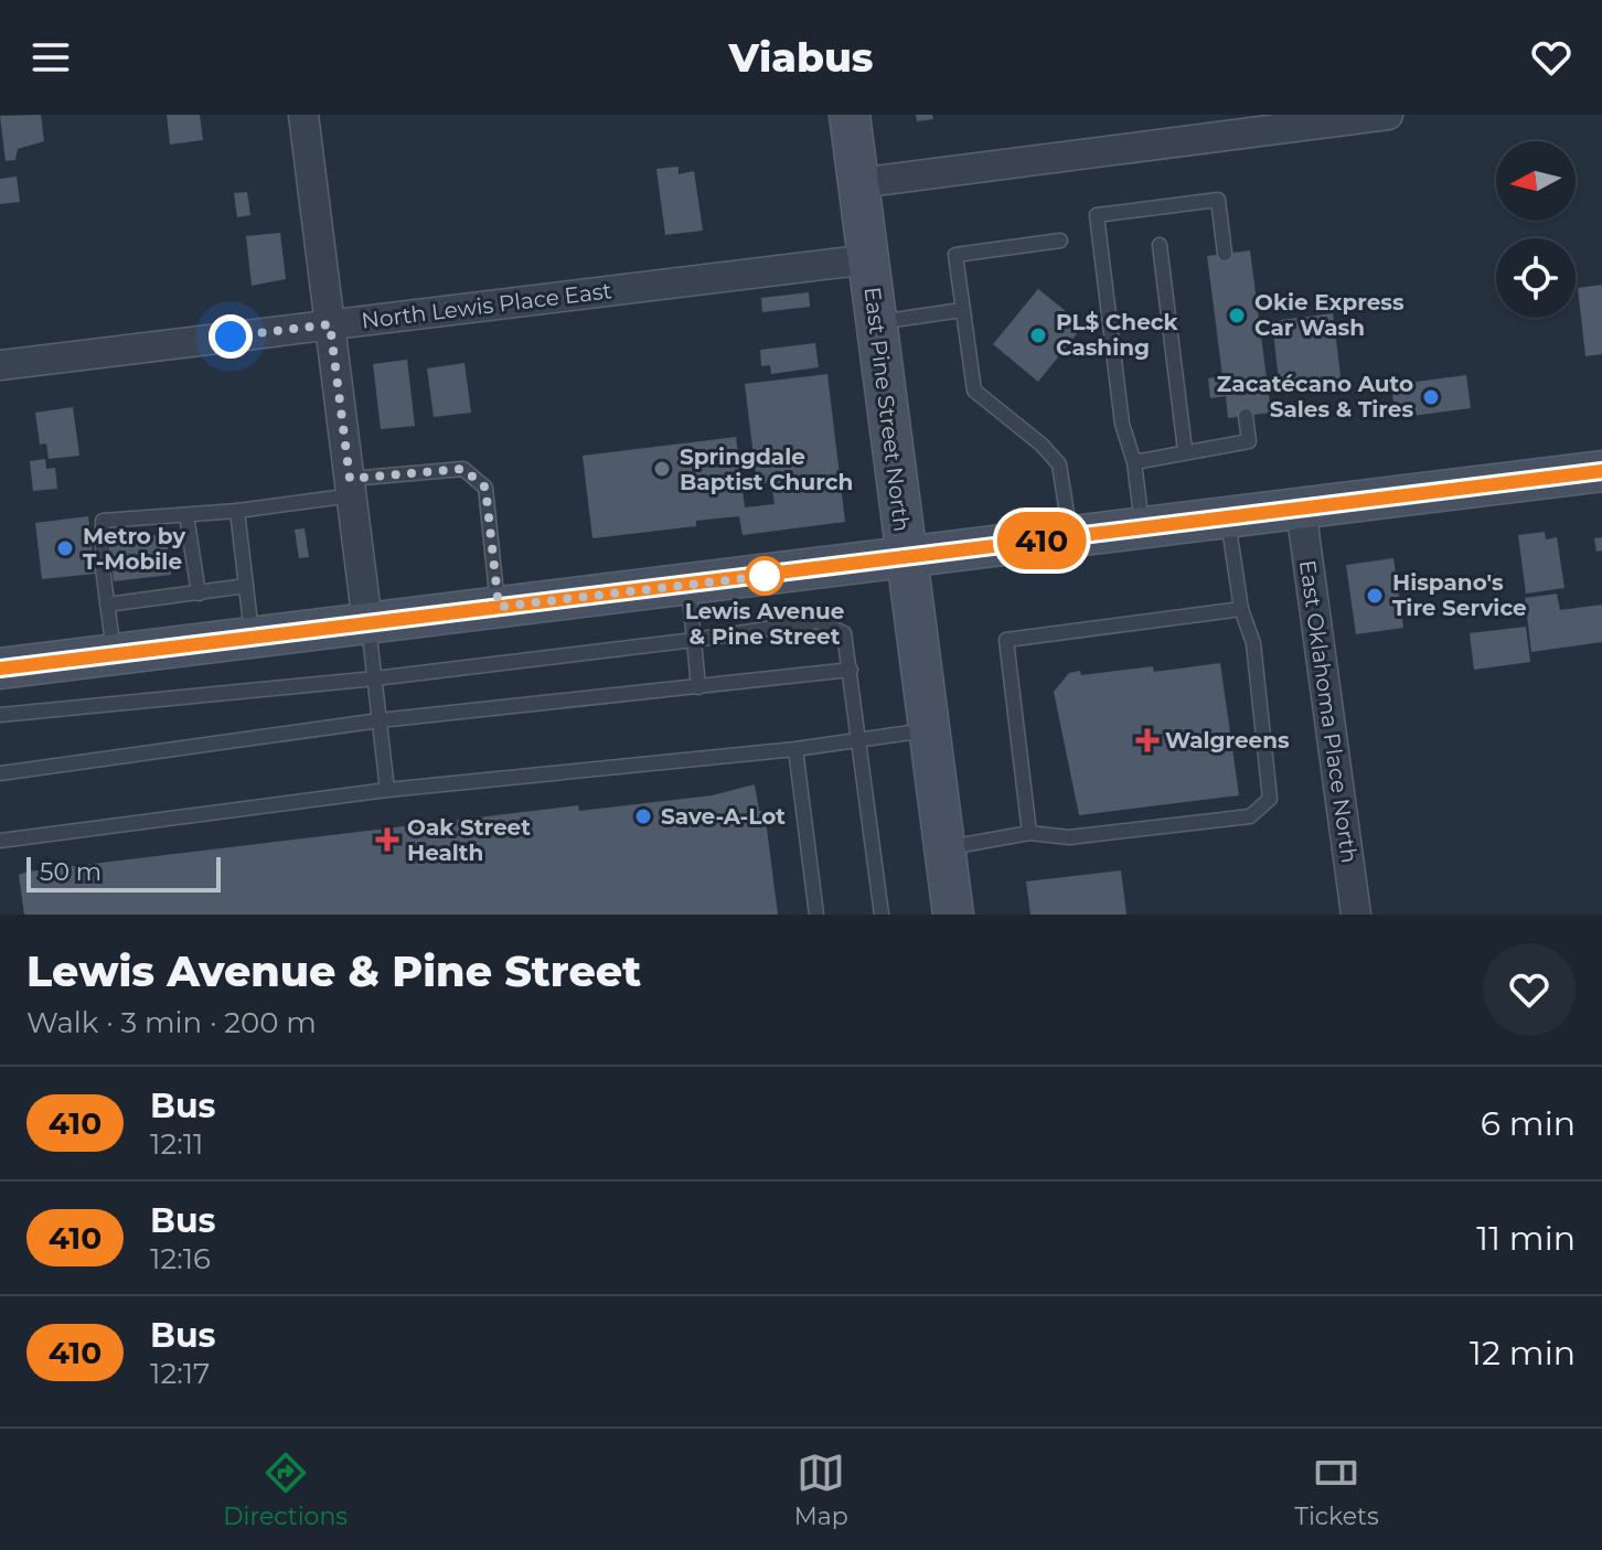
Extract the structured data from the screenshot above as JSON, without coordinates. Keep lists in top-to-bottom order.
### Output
{
  "streets": {
    "main road": ["East Pine Street North"],
    "street": ["North Lewis Place East", "East Oklahoma Place North"]
  },
  "crossings": [
    ["North Lewis Place East", "East Pine Street North"]
  ],
  "places": {
    "other": [
      "Okie Express Car Wash",
      "PL$ Check Cashing",
      "Zacatécano Auto Sales & Tires",
      "Springdale Baptist Church",
      "Metro by T-Mobile",
      "Lewis Avenue & Pine Street",
      "Hispano's Tire Service",
      "Save-A-Lot"
    ],
    "health": ["Walgreens", "Oak Street Health"]
  },
  "lines": ["bus line 410"],
  "scale_bar": "50 m",
  "north": "left",
  "page": {
    "header": "Viabus",
    "on_map": "410",
    "scale": "50 m",
    "heading": ["Lewis Avenue & Pine Street", "Walk · 3 min · 200 m"],
    "list": [
      {
        "mark": "410",
        "name": "Bus",
        "note": "12:11",
        "value": "6 min"
      },
      {
        "mark": "410",
        "name": "Bus",
        "note": "12:16",
        "value": "11 min"
      },
      {
        "mark": "410",
        "name": "Bus",
        "note": "12:17",
        "value": "12 min"
      }
    ],
    "tabs": ["Directions", "Map", "Tickets"]
  }
}
